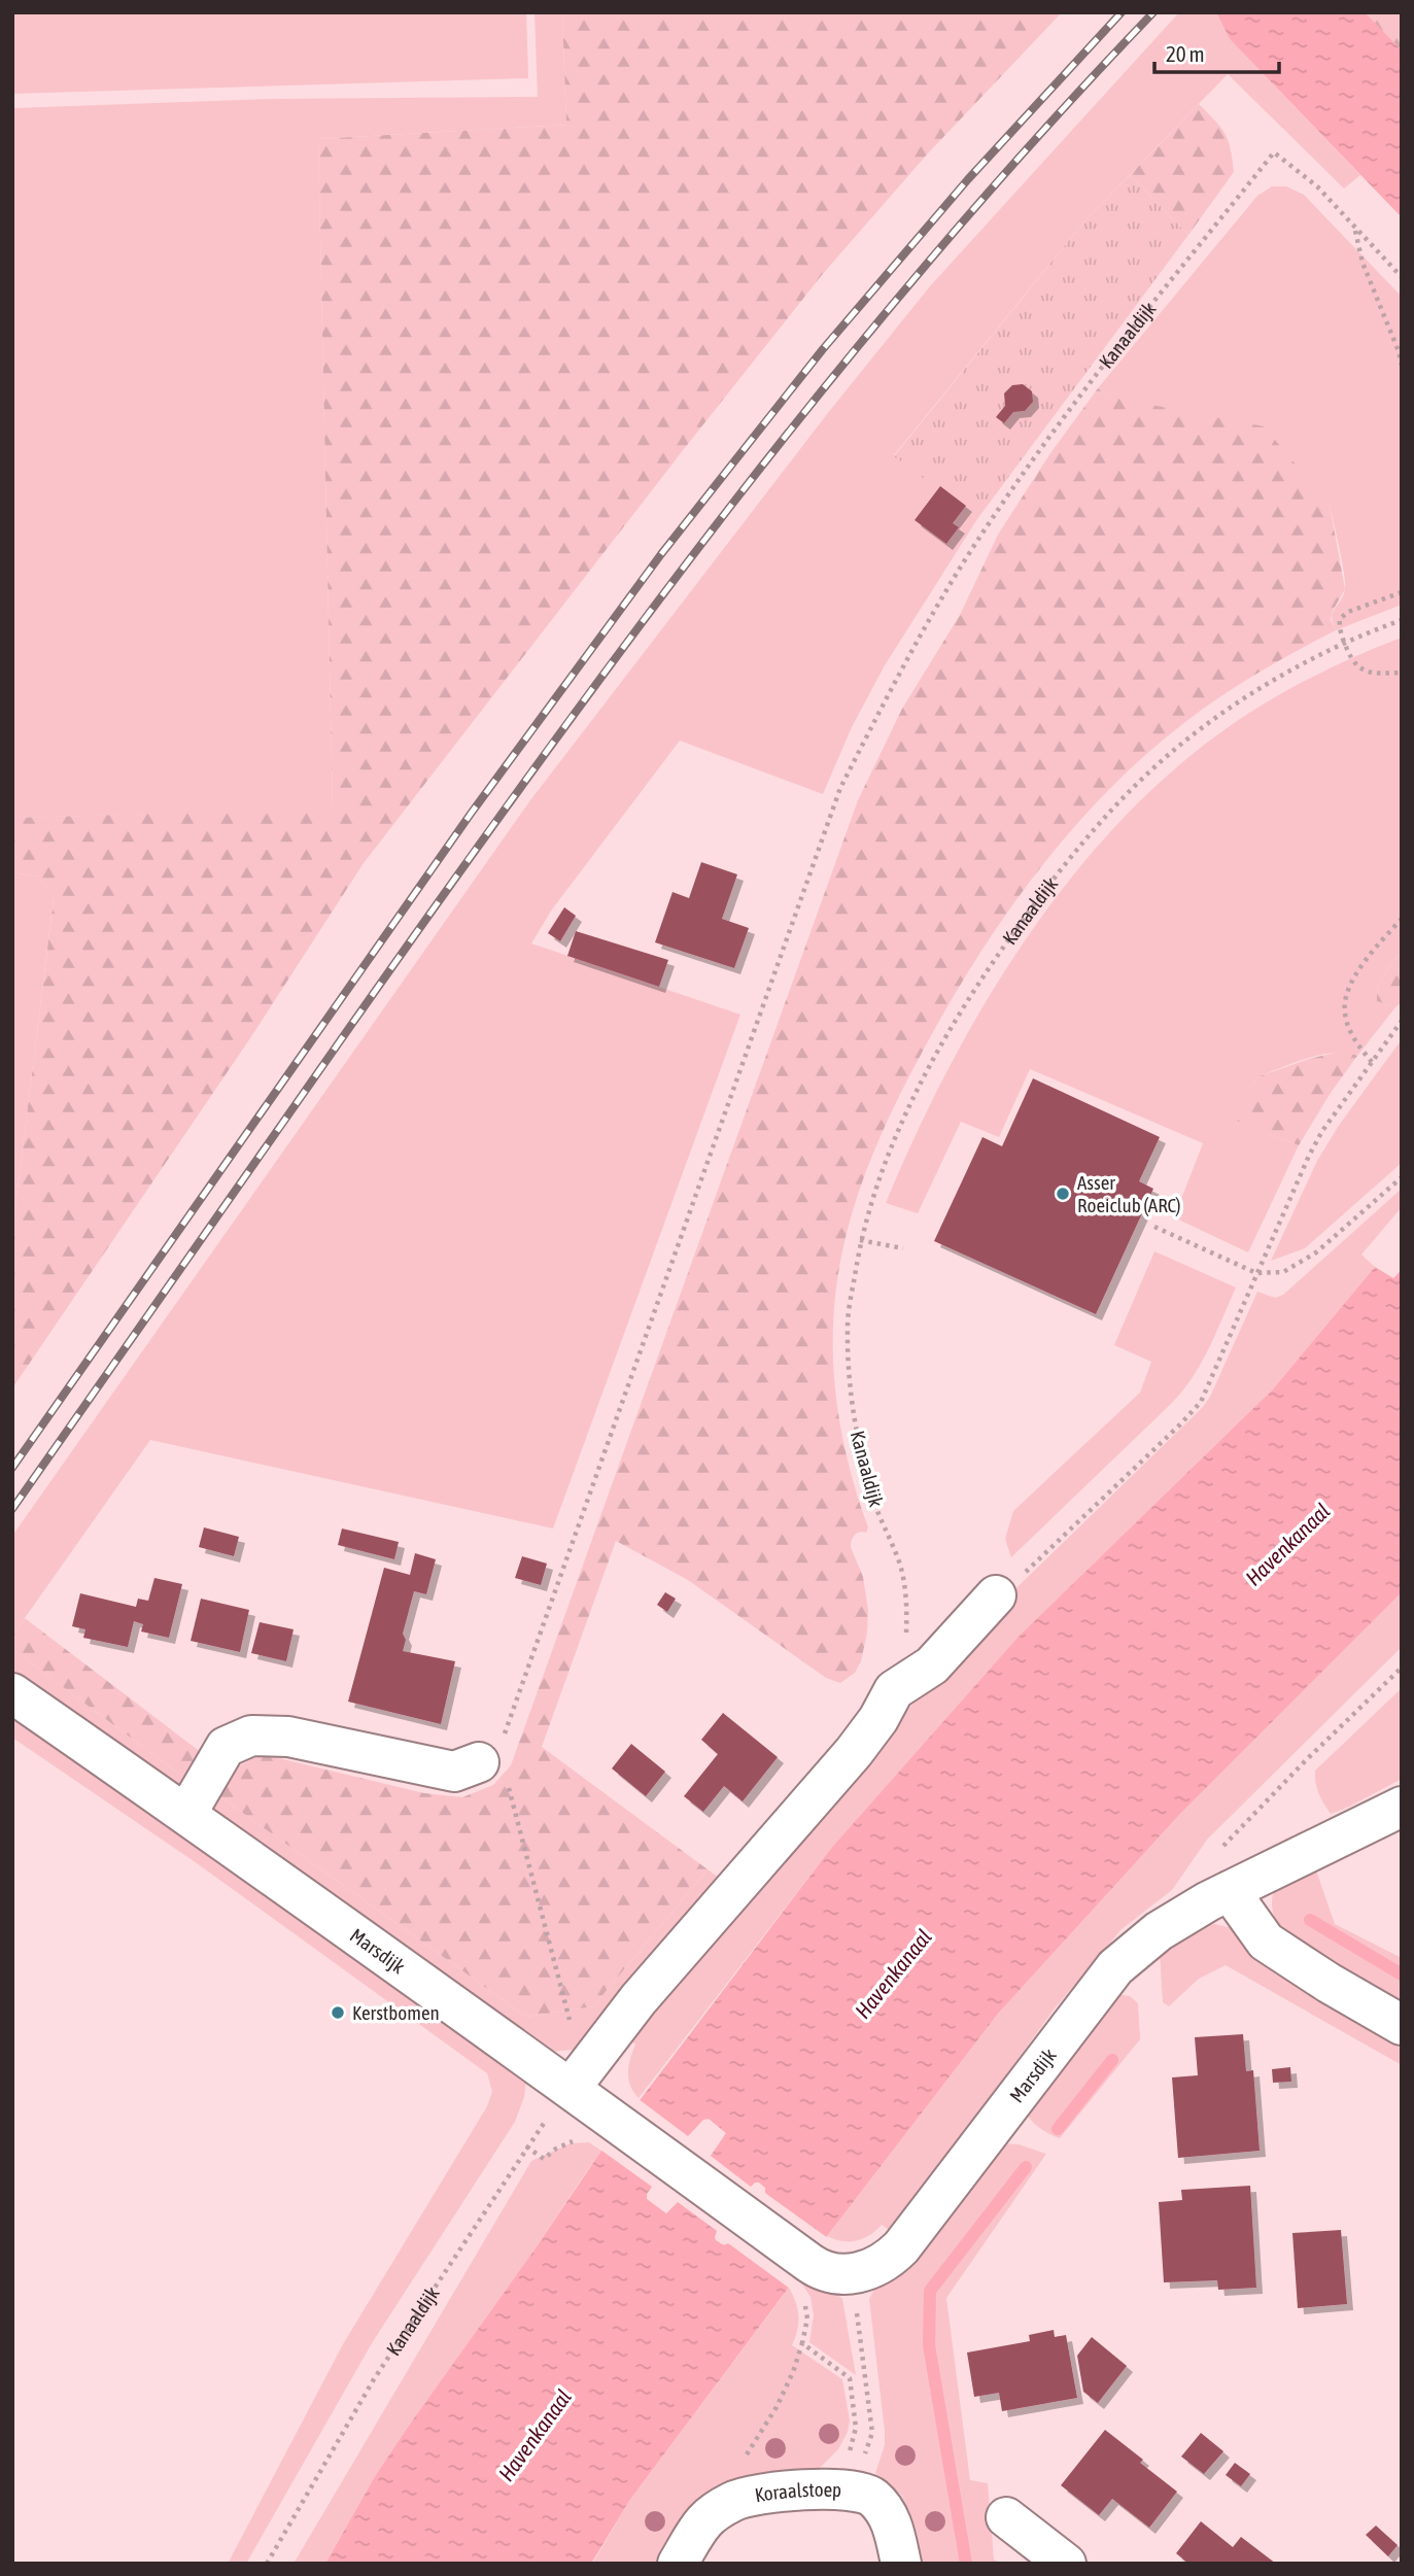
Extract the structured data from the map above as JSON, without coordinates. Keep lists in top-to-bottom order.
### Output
{
  "streets": {
    "street": ["Marsdijk", "Koraalstoep"],
    "path": ["Kanaaldijk"]
  },
  "crossings": [
    ["Kanaaldijk", "Marsdijk"]
  ],
  "water": ["Havenkanaal"],
  "places": ["Asser Roeiclub (ARC)", "Kerstbomen"],
  "scale_bar": "20 m"
}
